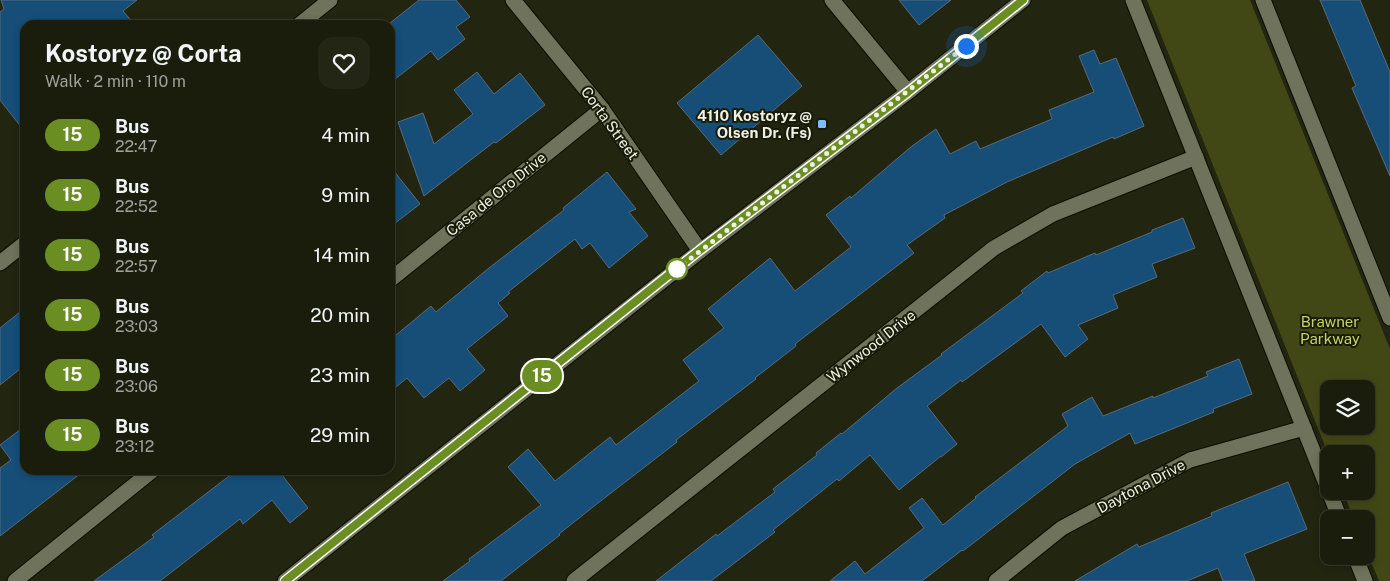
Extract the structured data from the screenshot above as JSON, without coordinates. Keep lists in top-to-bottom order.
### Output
{
  "streets": {
    "street": [
      "Corta Street",
      "Casa de Oro Drive",
      "Wynwood Drive",
      "Daytona Drive"
    ]
  },
  "crossings": [
    ["Corta Street", "Casa de Oro Drive"]
  ],
  "parks": ["Brawner Parkway"],
  "places": {
    "transit": ["4110 Kostoryz @ Olsen Dr. (Fs)"]
  },
  "lines": ["bus line 15"],
  "page": {
    "on_map": "15",
    "heading": ["Kostoryz @ Corta", "Walk · 2 min · 110 m"],
    "list": [
      {
        "mark": "15",
        "name": "Bus",
        "note": "22:47",
        "value": "4 min"
      },
      {
        "mark": "15",
        "name": "Bus",
        "note": "22:52",
        "value": "9 min"
      },
      {
        "mark": "15",
        "name": "Bus",
        "note": "22:57",
        "value": "14 min"
      },
      {
        "mark": "15",
        "name": "Bus",
        "note": "23:03",
        "value": "20 min"
      },
      {
        "mark": "15",
        "name": "Bus",
        "note": "23:06",
        "value": "23 min"
      },
      {
        "mark": "15",
        "name": "Bus",
        "note": "23:12",
        "value": "29 min"
      }
    ],
    "map_buttons": ["+", "−"]
  }
}
